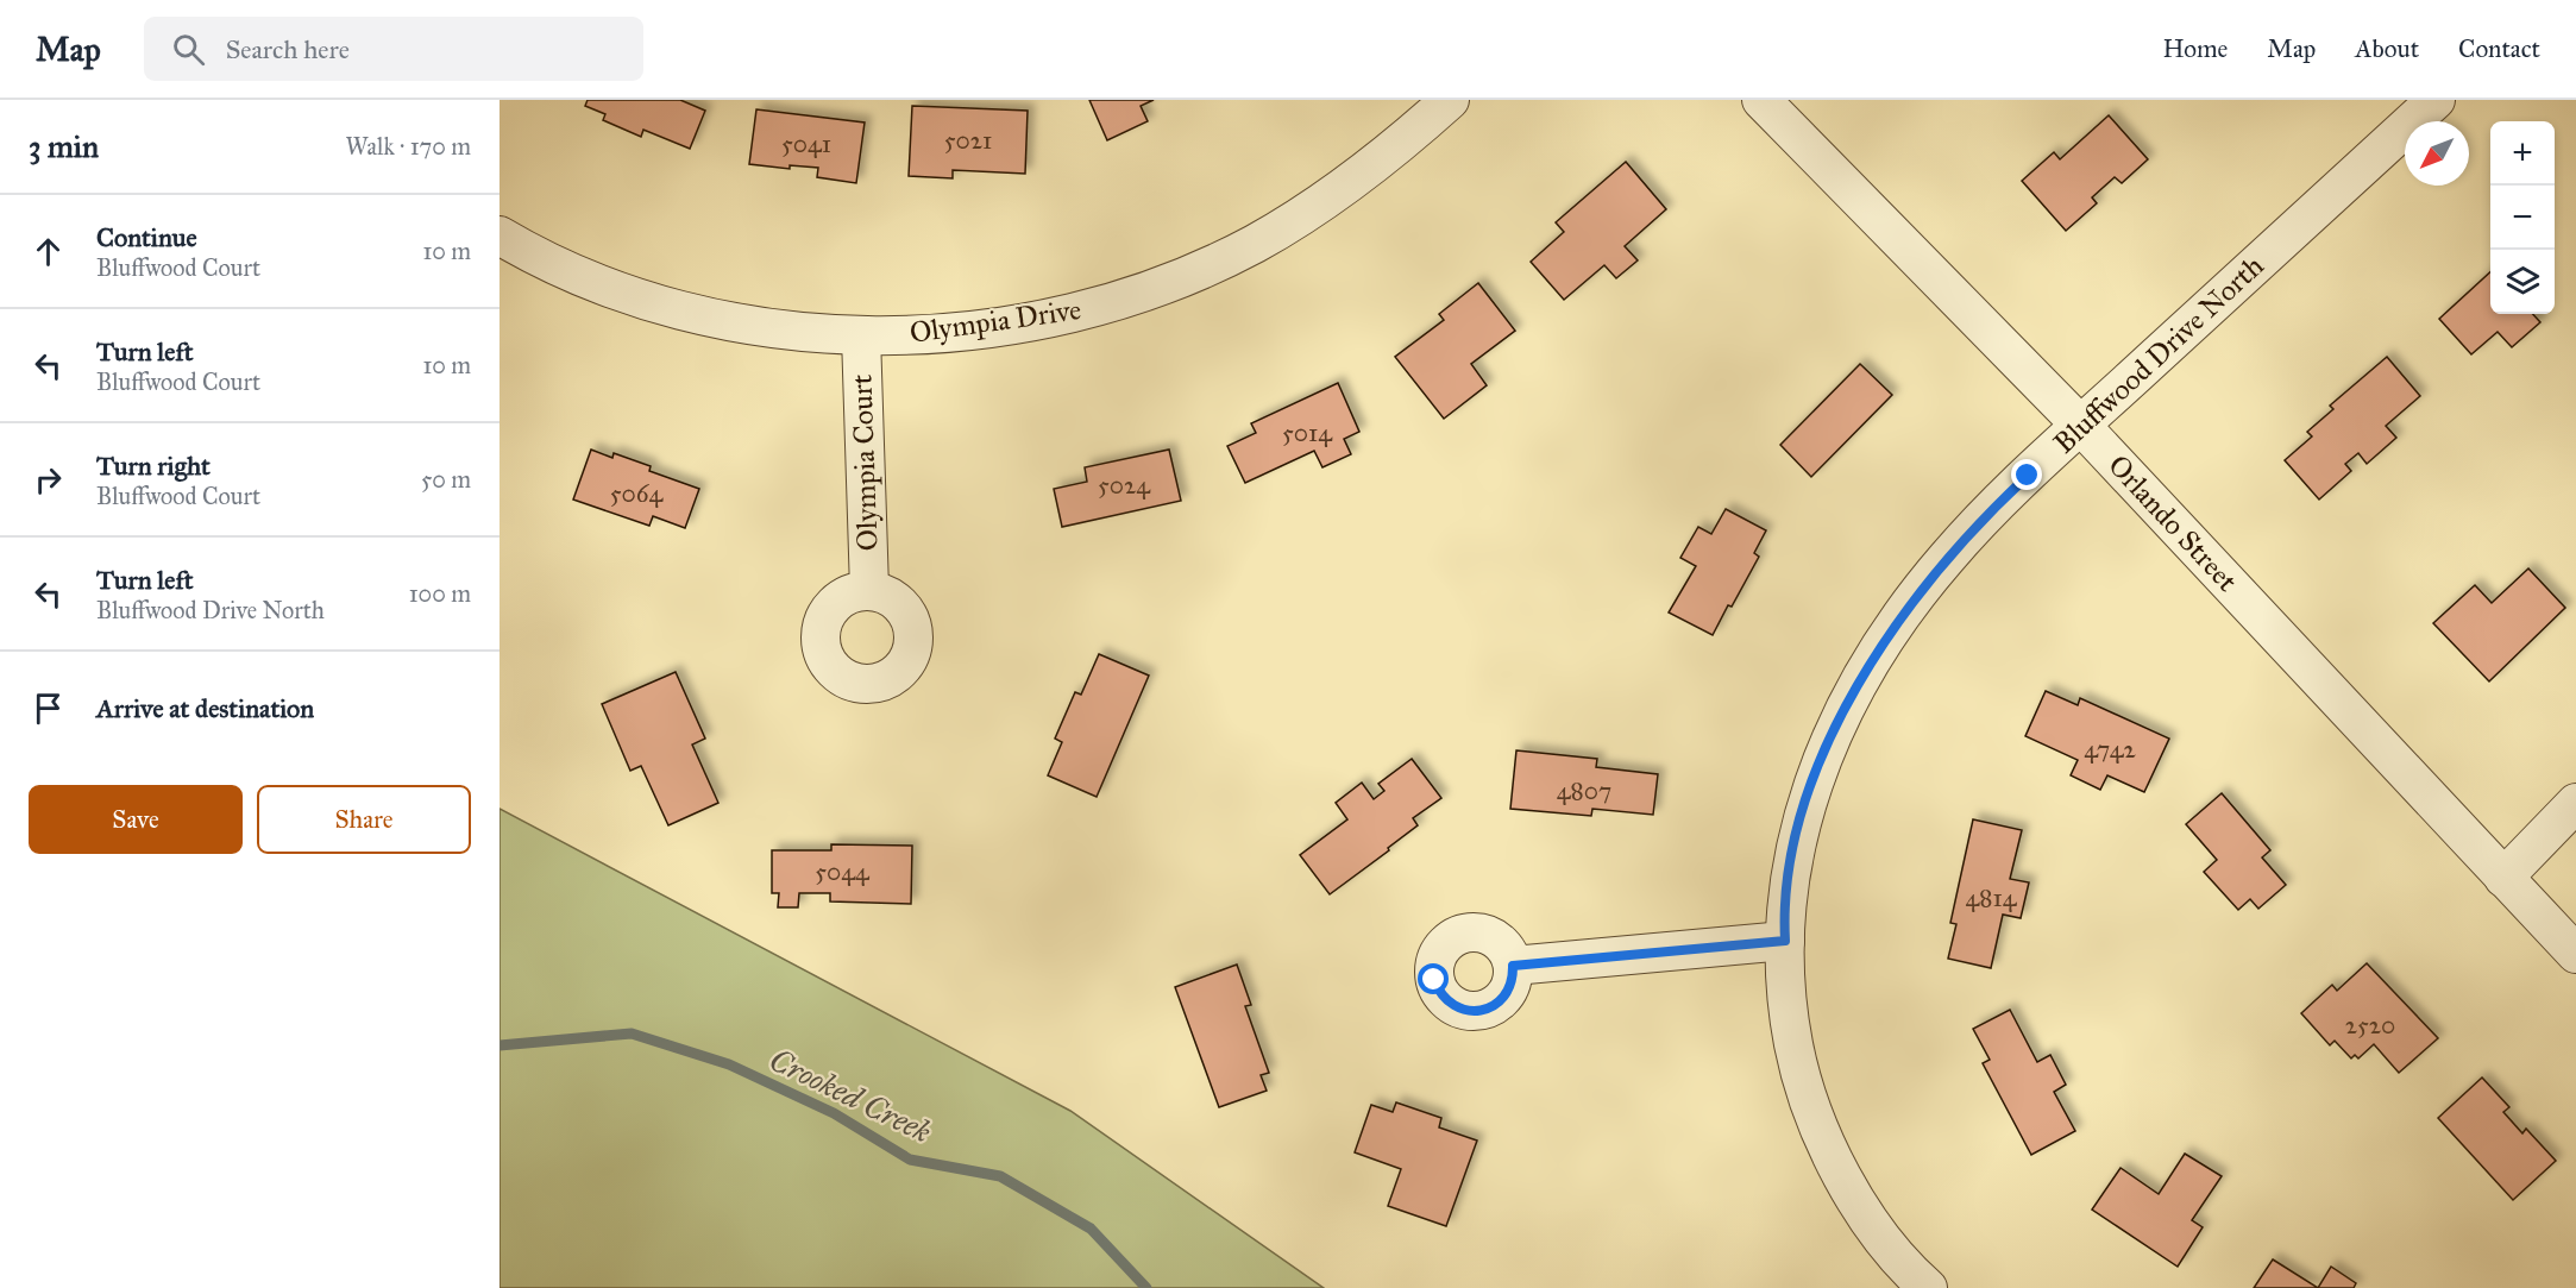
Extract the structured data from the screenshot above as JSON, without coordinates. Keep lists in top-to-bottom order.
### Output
{
  "streets": {
    "street": [
      "Olympia Drive",
      "Bluffwood Drive North",
      "Olympia Court",
      "Orlando Street"
    ]
  },
  "crossings": [
    ["Olympia Drive", "Olympia Court"],
    ["Bluffwood Drive North", "Orlando Street"]
  ],
  "water": ["Crooked Creek"],
  "house_numbers": [
    "5021",
    "5041",
    "5014",
    "5024",
    "5064",
    "4742",
    "4807",
    "5044",
    "4814",
    "2520"
  ],
  "north": "bottom left",
  "page": {
    "header": "Map",
    "search": "Search here",
    "nav": [
      "Home",
      "Map",
      "About",
      "Contact"
    ],
    "heading": ["3 min", "Walk · 170 m"],
    "map_buttons": ["+", "−"],
    "list": [
      ["Continue", "Bluffwood Court", "10 m"],
      ["Turn left", "Bluffwood Court", "10 m"],
      ["Turn right", "Bluffwood Court", "50 m"],
      ["Turn left", "Bluffwood Drive North", "100 m"],
      "Arrive at destination"
    ],
    "buttons": ["Save", "Share"]
  }
}
